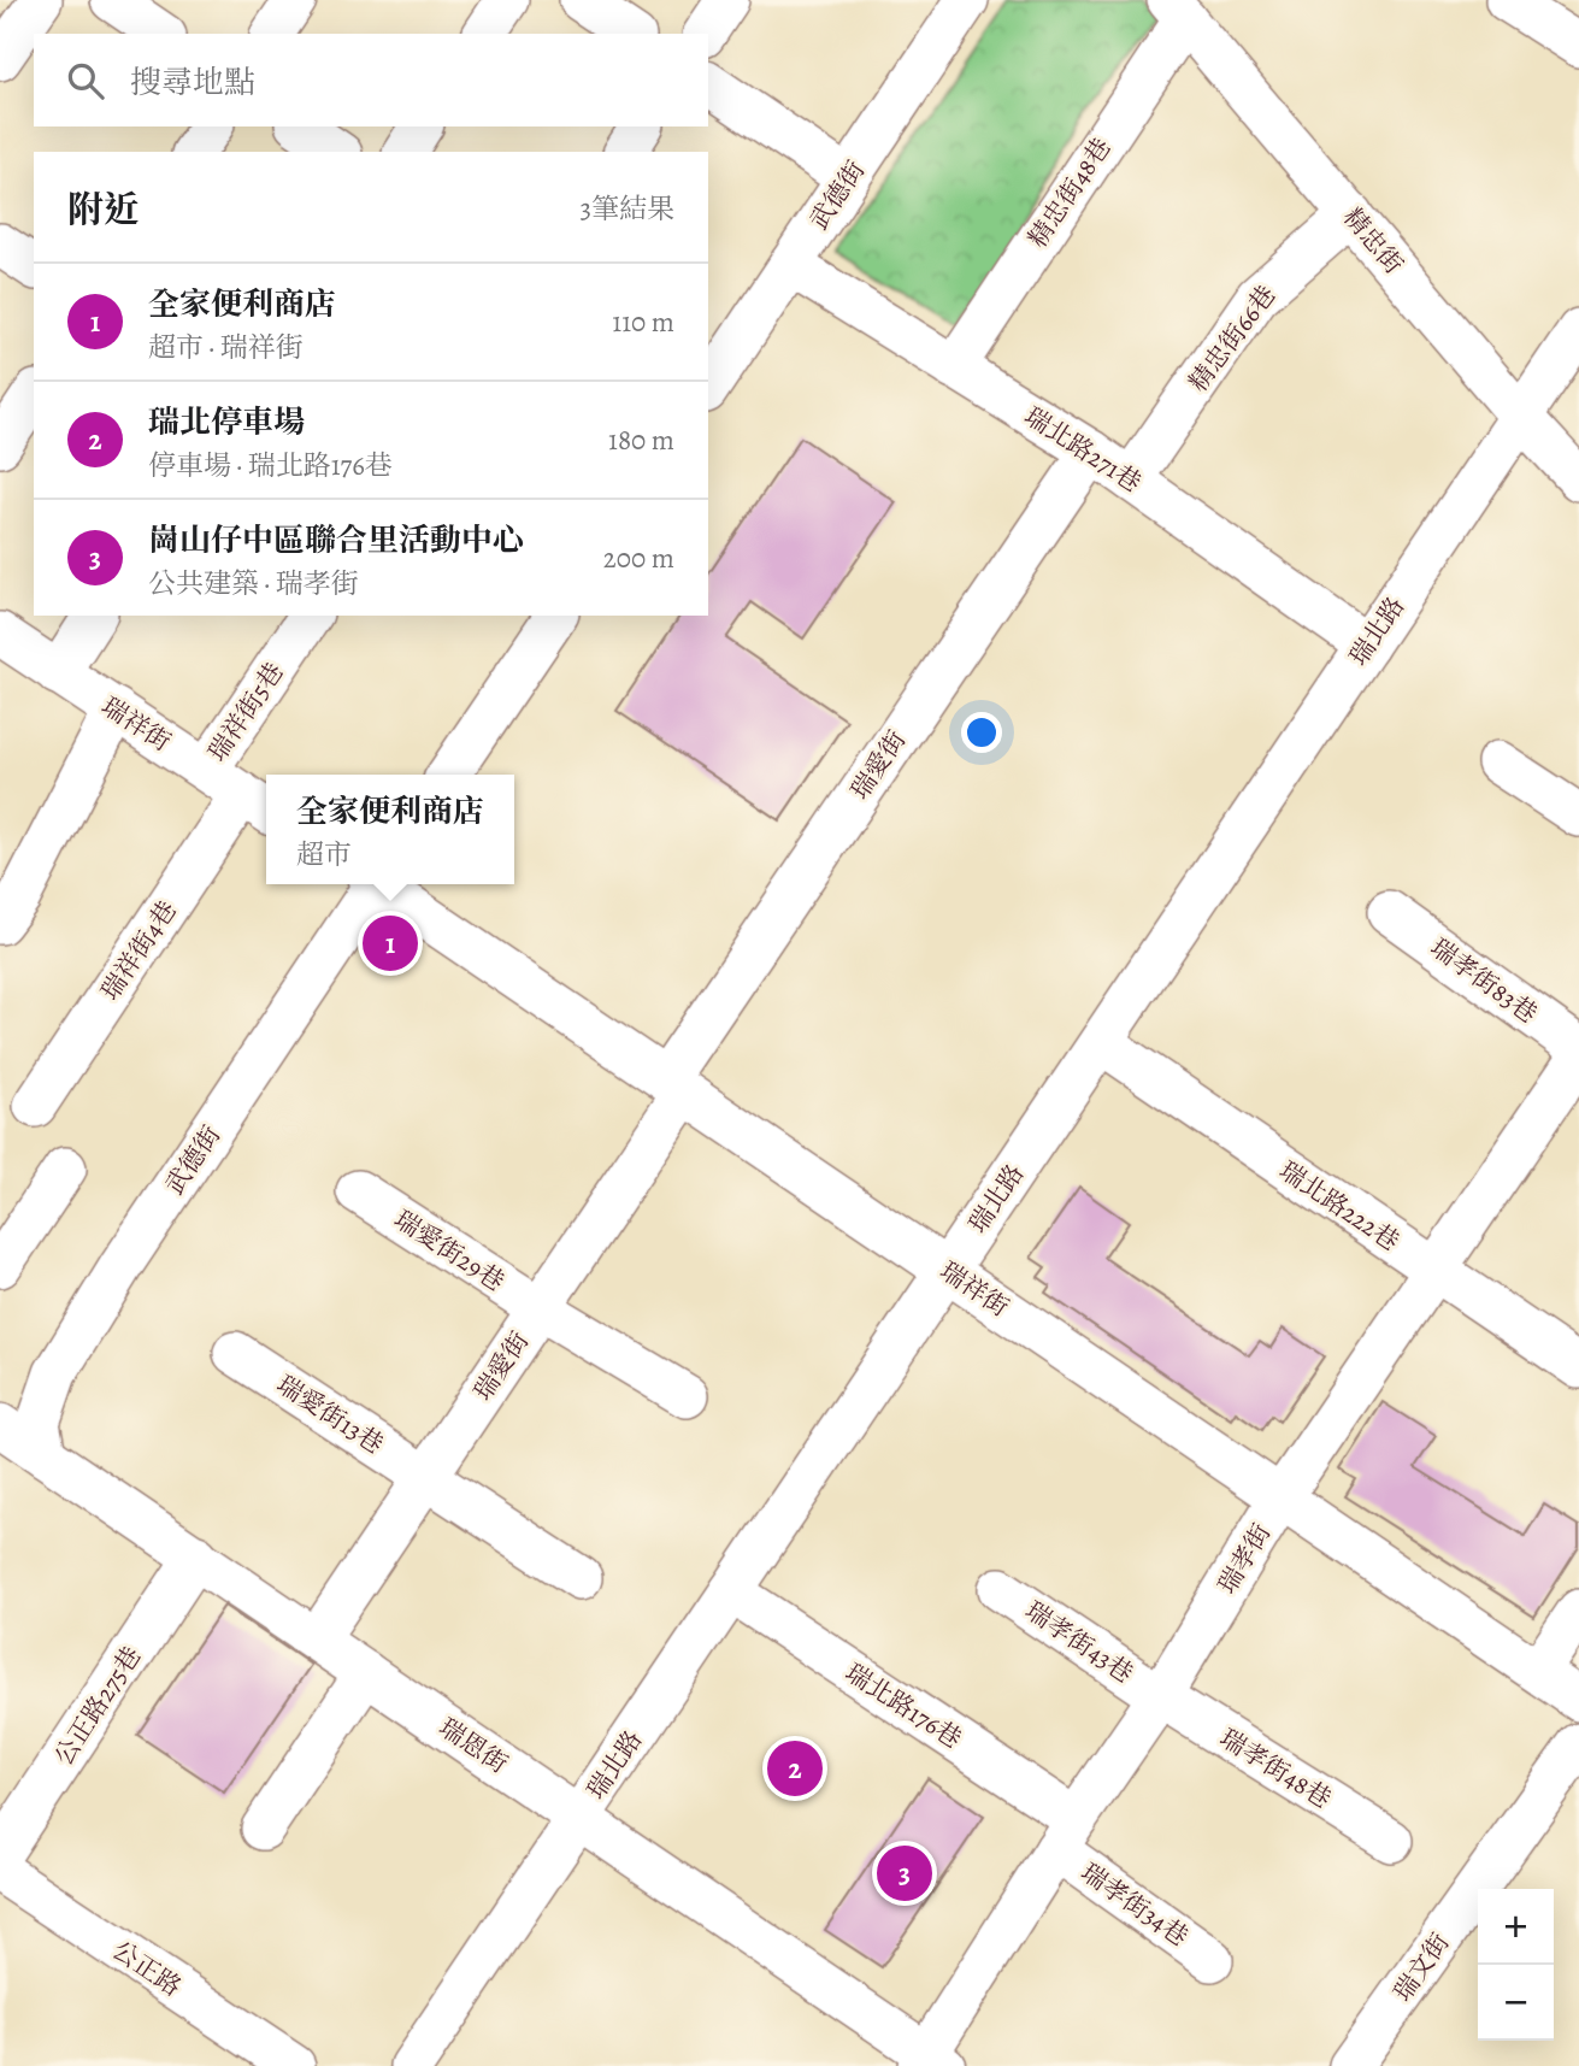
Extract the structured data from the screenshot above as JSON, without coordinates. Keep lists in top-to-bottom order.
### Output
{
  "streets": {
    "street": [
      "精忠街48巷",
      "武德街",
      "精忠街",
      "精忠街66巷",
      "瑞北路271巷",
      "瑞北路",
      "瑞祥街5巷",
      "瑞祥街",
      "瑞愛街",
      "瑞祥街4巷",
      "瑞孝街83巷",
      "瑞北路222巷",
      "瑞愛街29巷",
      "瑞愛街13巷",
      "瑞孝街",
      "瑞孝街43巷",
      "公正路275巷",
      "瑞北路176巷",
      "瑞恩街",
      "瑞孝街48巷",
      "瑞孝街34巷",
      "瑞文街",
      "公正路"
    ]
  },
  "crossings": [
    ["精忠街48巷", "精忠街"],
    ["精忠街48巷", "瑞北路271巷"],
    ["武德街", "瑞北路271巷"],
    ["武德街", "瑞恩街"],
    ["精忠街", "精忠街66巷"],
    ["精忠街", "瑞北路"],
    ["精忠街66巷", "瑞北路271巷"],
    ["瑞北路271巷", "瑞北路"],
    ["瑞北路271巷", "瑞愛街"],
    ["瑞北路", "瑞祥街"],
    ["瑞北路", "瑞北路222巷"],
    ["瑞北路", "瑞北路176巷"],
    ["瑞北路", "瑞恩街"],
    ["瑞祥街5巷", "瑞祥街"],
    ["瑞祥街", "瑞愛街"],
    ["瑞祥街", "瑞祥街4巷"],
    ["瑞祥街", "瑞孝街"],
    ["瑞愛街", "瑞愛街29巷"],
    ["瑞愛街", "瑞愛街13巷"],
    ["瑞愛街", "瑞恩街"],
    ["瑞北路222巷", "瑞孝街"],
    ["瑞孝街", "瑞孝街43巷"],
    ["瑞孝街", "瑞北路176巷"],
    ["瑞孝街", "瑞恩街"],
    ["瑞孝街", "瑞孝街48巷"],
    ["瑞孝街", "瑞孝街34巷"],
    ["瑞孝街43巷", "瑞孝街48巷"],
    ["公正路275巷", "瑞恩街"],
    ["瑞北路176巷", "瑞孝街34巷"]
  ],
  "page": {
    "search": "搜尋地點",
    "heading": ["附近", "3筆結果"],
    "list": [
      {
        "mark": "1",
        "name": "全家便利商店",
        "note": "超市 · 瑞祥街",
        "value": "110 m"
      },
      {
        "mark": "2",
        "name": "瑞北停車場",
        "note": "停車場 · 瑞北路176巷",
        "value": "180 m"
      },
      {
        "mark": "3",
        "name": "崗山仔中區聯合里活動中心",
        "note": "公共建築 · 瑞孝街",
        "value": "200 m"
      }
    ],
    "popup": ["全家便利商店", "超市"],
    "pins": ["1", "2", "3"],
    "map_buttons": ["+", "−"]
  }
}
